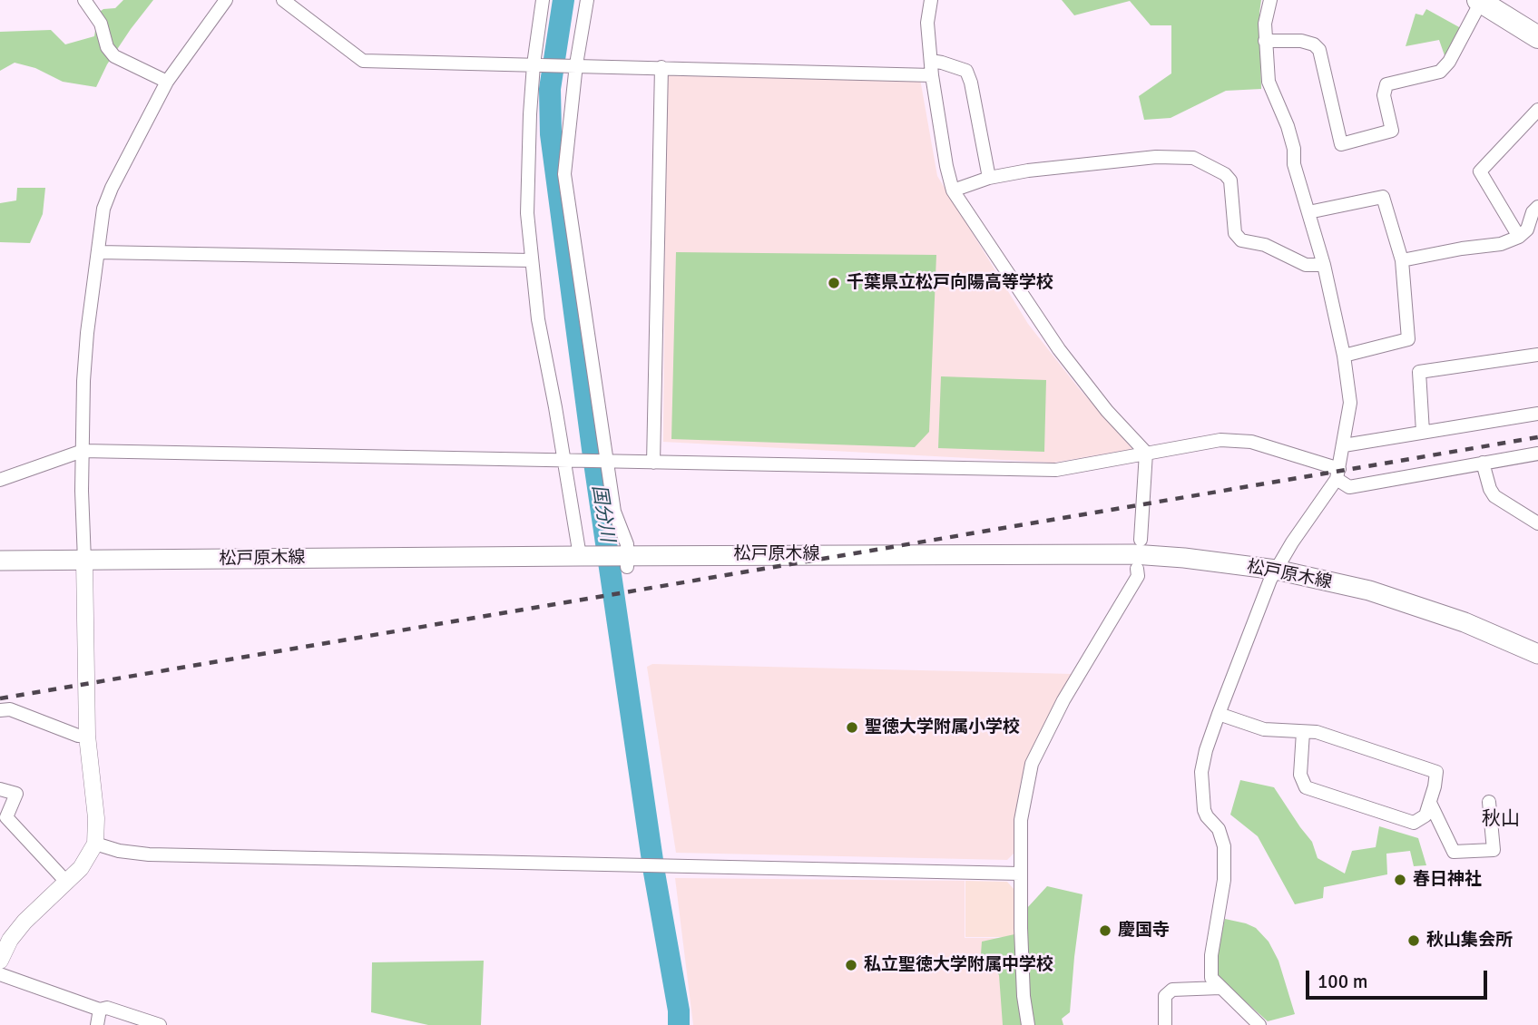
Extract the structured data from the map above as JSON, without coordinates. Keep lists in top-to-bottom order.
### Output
{
  "streets": {
    "main road": ["松戸原木線"]
  },
  "districts": ["秋山"],
  "water": ["国分川"],
  "places": [
    "千葉県立松戸向陽高等学校",
    "聖徳大学附属小学校",
    "春日神社",
    "慶国寺",
    "秋山集会所",
    "私立聖徳大学附属中学校"
  ],
  "scale_bar": "100 m"
}
